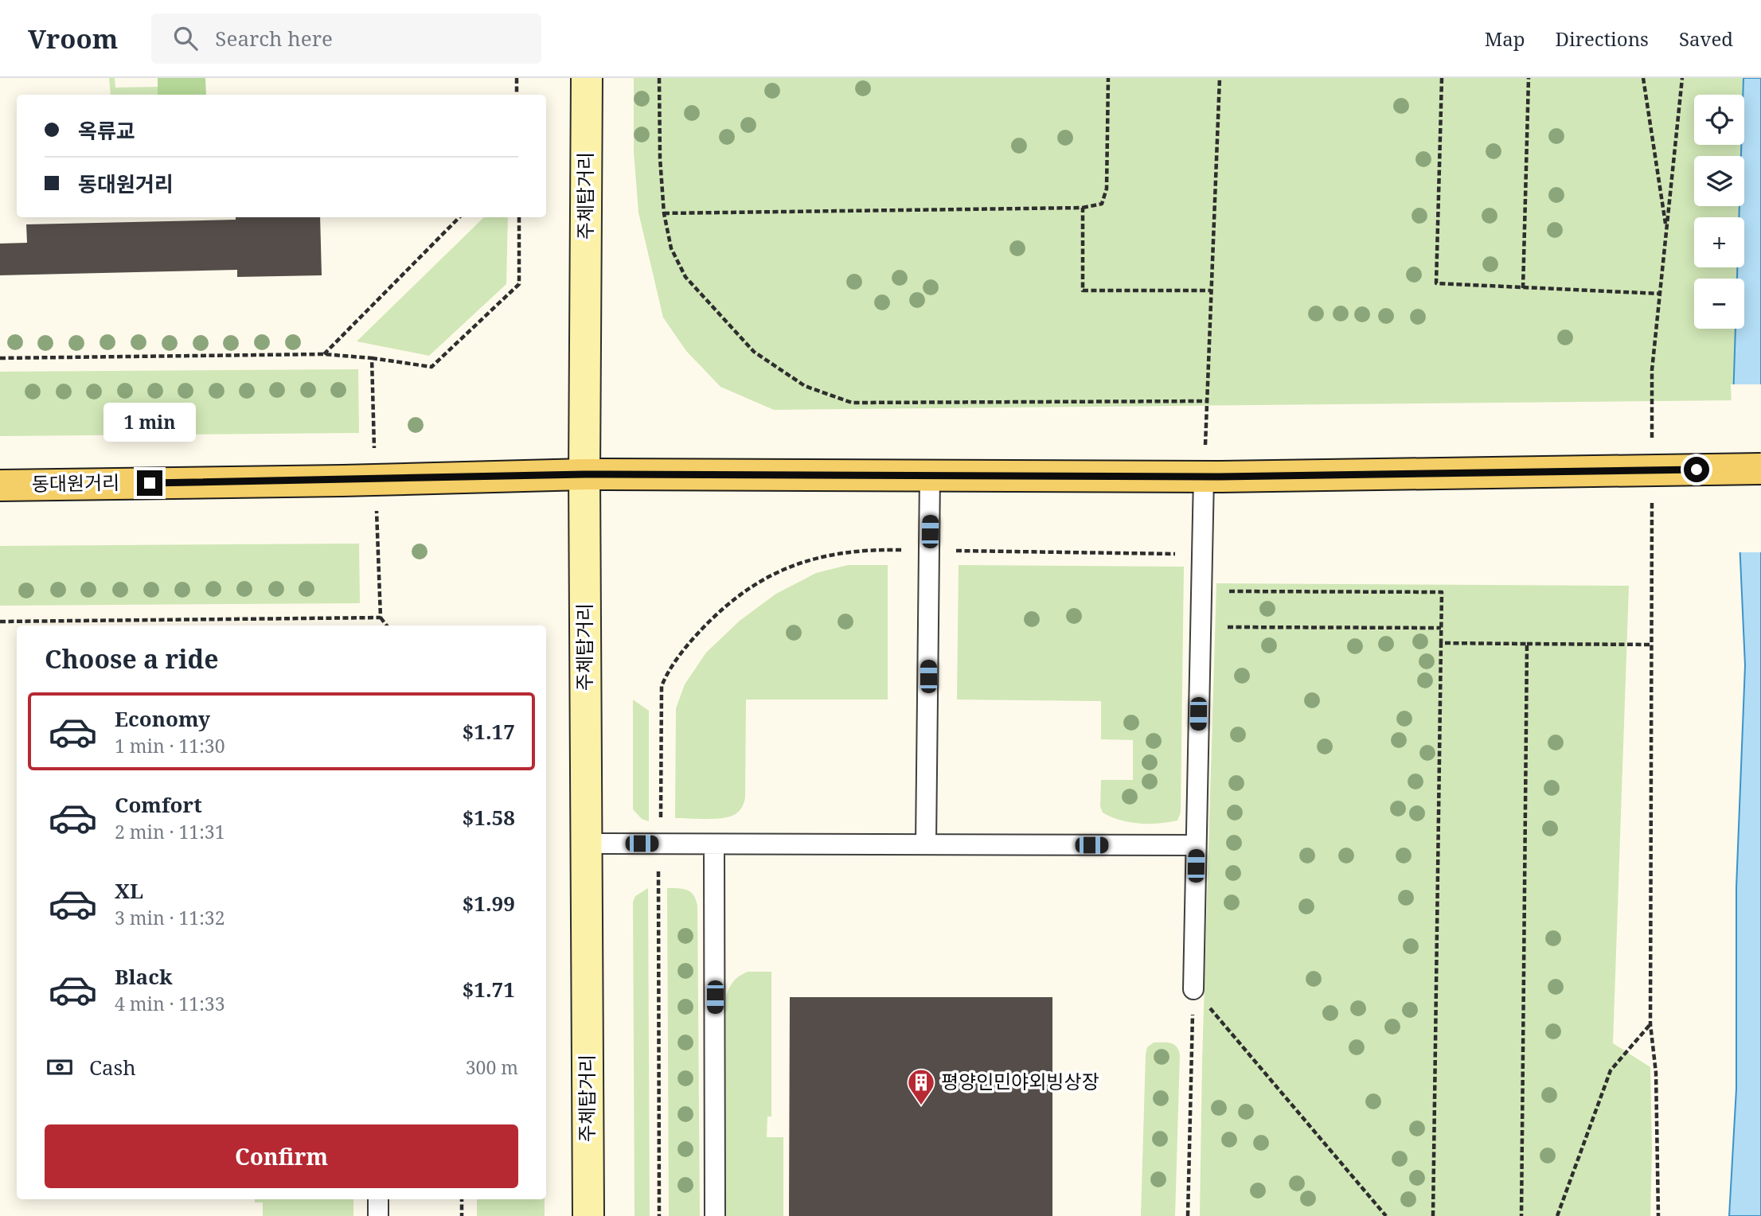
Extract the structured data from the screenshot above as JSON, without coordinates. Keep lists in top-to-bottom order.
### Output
{
  "streets": {
    "main road": ["주체탑거리", "동대원거리"]
  },
  "crossings": [
    ["주체탑거리", "동대원거리"]
  ],
  "places": {
    "building": ["평양인민야외빙상장"]
  },
  "page": {
    "header": "Vroom",
    "search": "Search here",
    "nav": ["Map", "Directions", "Saved"],
    "map_buttons": ["+", "−"],
    "banner": ["옥류교", "동대원거리"],
    "bubble": "1 min",
    "heading": "Choose a ride",
    "list": [
      {
        "name": "Economy",
        "note": "1 min · 11:30",
        "value": "$1.17"
      },
      {
        "name": "Comfort",
        "note": "2 min · 11:31",
        "value": "$1.58"
      },
      {
        "name": "XL",
        "note": "3 min · 11:32",
        "value": "$1.99"
      },
      {
        "name": "Black",
        "note": "4 min · 11:33",
        "value": "$1.71"
      }
    ],
    "pay": ["Cash", "300 m"],
    "buttons": "Confirm"
  }
}
